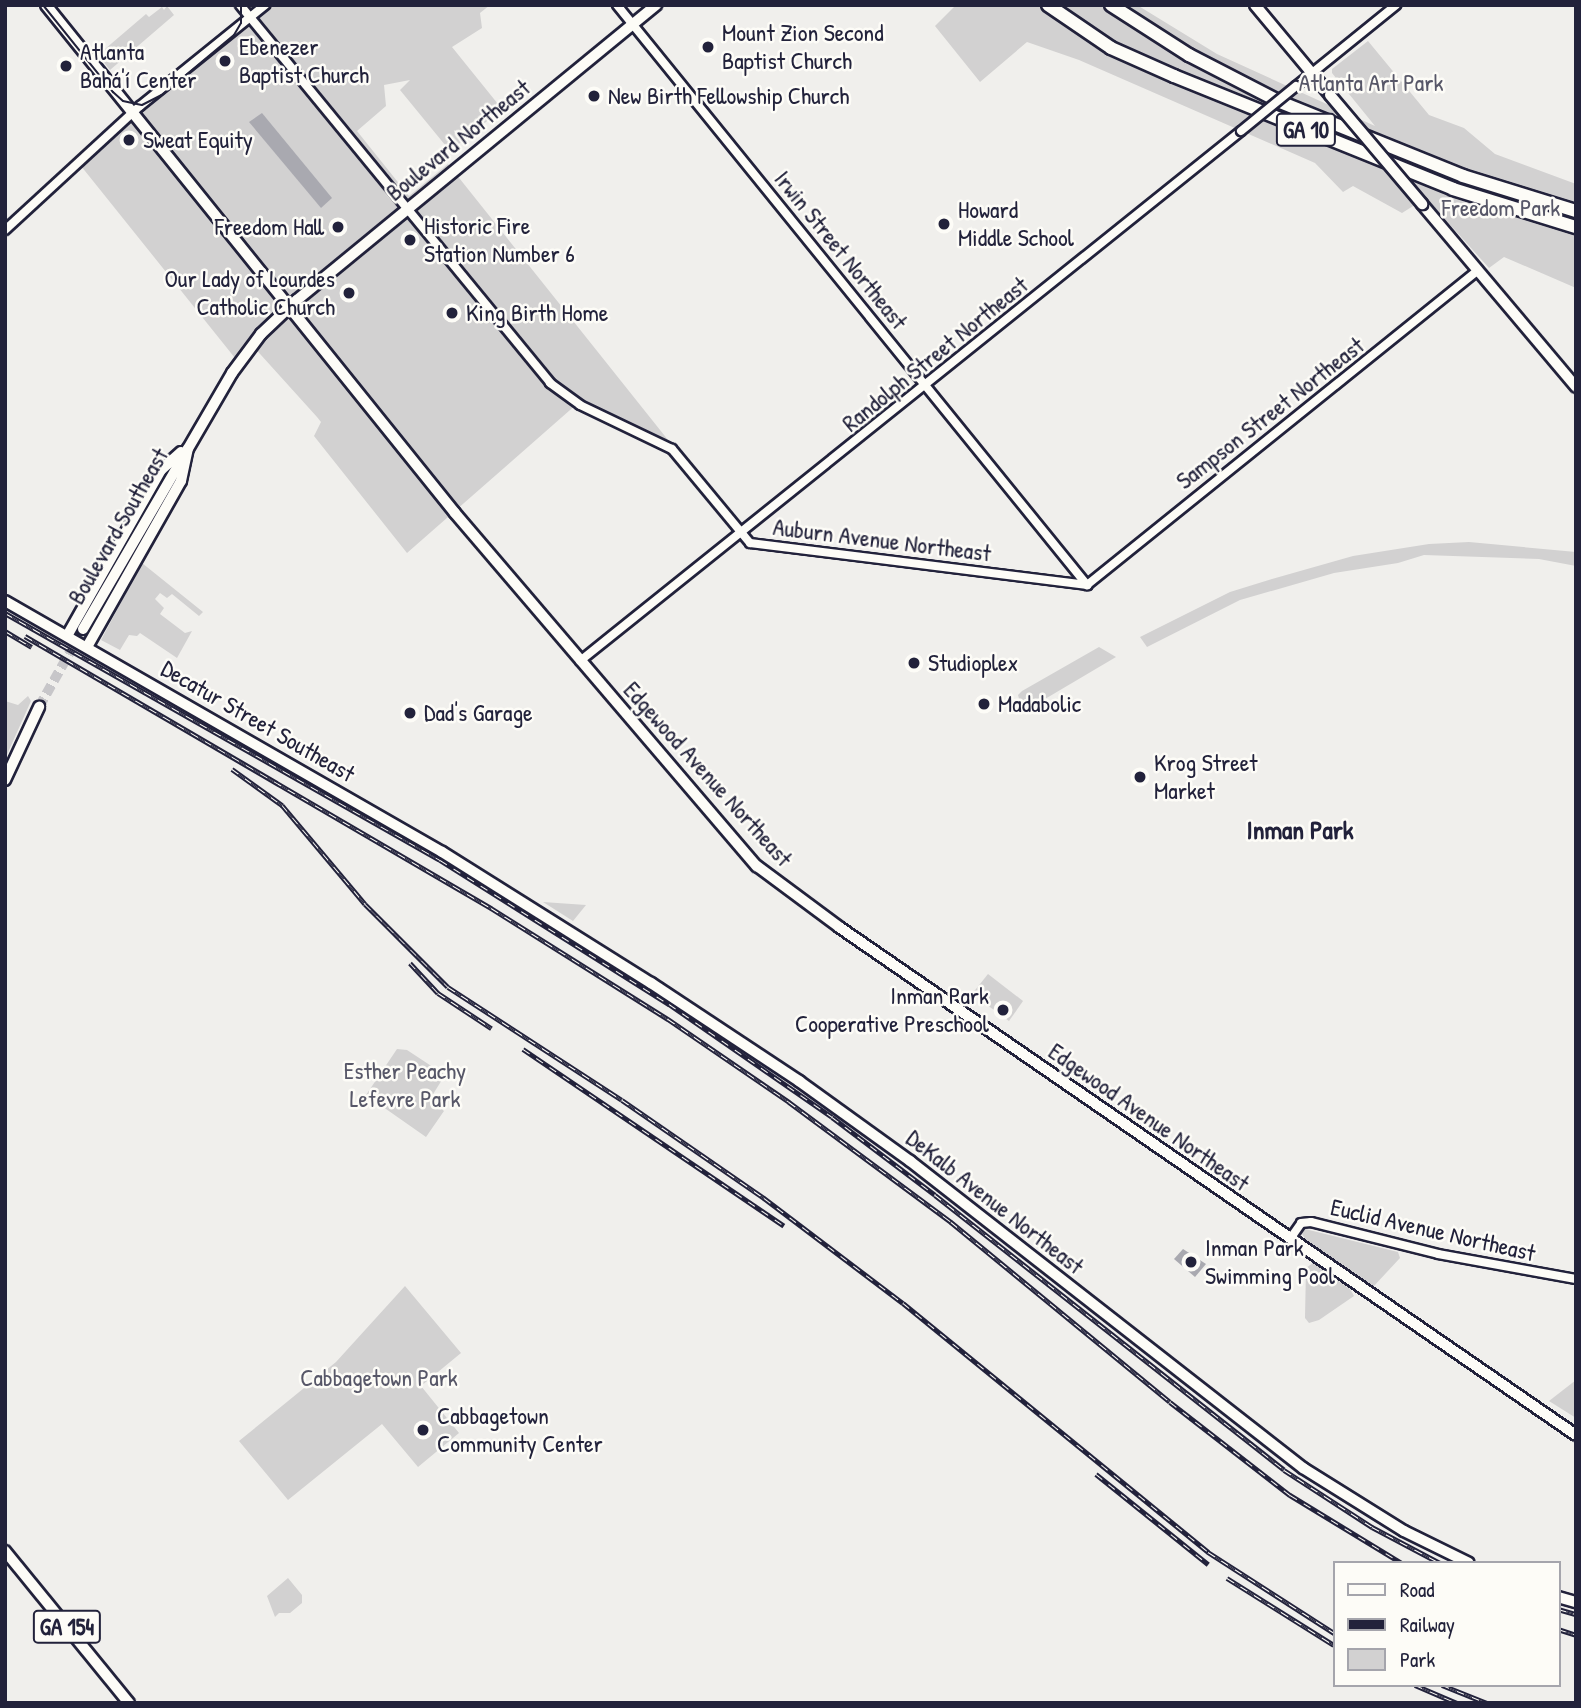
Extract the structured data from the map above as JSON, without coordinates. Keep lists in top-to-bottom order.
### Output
{
  "streets": {
    "highway": ["GA 10"],
    "main road": [
      "Boulevard Northeast",
      "Boulevard Southeast",
      "Decatur Street Southeast",
      "Edgewood Avenue Northeast",
      "DeKalb Avenue Northeast",
      "GA 154"
    ],
    "street": [
      "Irwin Street Northeast",
      "Randolph Street Northeast",
      "Sampson Street Northeast",
      "Auburn Avenue Northeast",
      "Euclid Avenue Northeast"
    ]
  },
  "crossings": [
    ["Boulevard Northeast", "Irwin Street Northeast"],
    ["Boulevard Northeast", "Boulevard Southeast"],
    ["Boulevard Northeast", "Auburn Avenue Northeast"],
    ["Boulevard Northeast", "Edgewood Avenue Northeast"],
    ["Irwin Street Northeast", "Randolph Street Northeast"],
    ["Irwin Street Northeast", "Sampson Street Northeast"],
    ["Irwin Street Northeast", "Auburn Avenue Northeast"],
    ["Randolph Street Northeast", "Auburn Avenue Northeast"],
    ["Randolph Street Northeast", "Edgewood Avenue Northeast"],
    ["Sampson Street Northeast", "Auburn Avenue Northeast"],
    ["Boulevard Southeast", "Decatur Street Southeast"],
    ["Boulevard Southeast", "Edgewood Avenue Northeast"],
    ["Decatur Street Southeast", "DeKalb Avenue Northeast"],
    ["Edgewood Avenue Northeast", "Euclid Avenue Northeast"]
  ],
  "districts": ["Inman Park"],
  "parks": [
    "Atlanta Art Park",
    "Freedom Park",
    "Esther Peachy Lefevre Park",
    "Cabbagetown Park"
  ],
  "places": [
    "Mount Zion Second Baptist Church",
    "Ebenezer Baptist Church",
    "Atlanta Bahá'í Center",
    "New Birth Fellowship Church",
    "Sweat Equity",
    "Howard Middle School",
    "Freedom Hall",
    "Historic Fire Station Number 6",
    "Our Lady of Lourdes Catholic Church",
    "King Birth Home",
    "Studioplex",
    "Madabolic",
    "Dad's Garage",
    "Krog Street Market",
    "Inman Park Cooperative Preschool",
    "Inman Park Swimming Pool",
    "Cabbagetown Community Center"
  ],
  "legend": ["Road", "Railway", "Park"]
}
